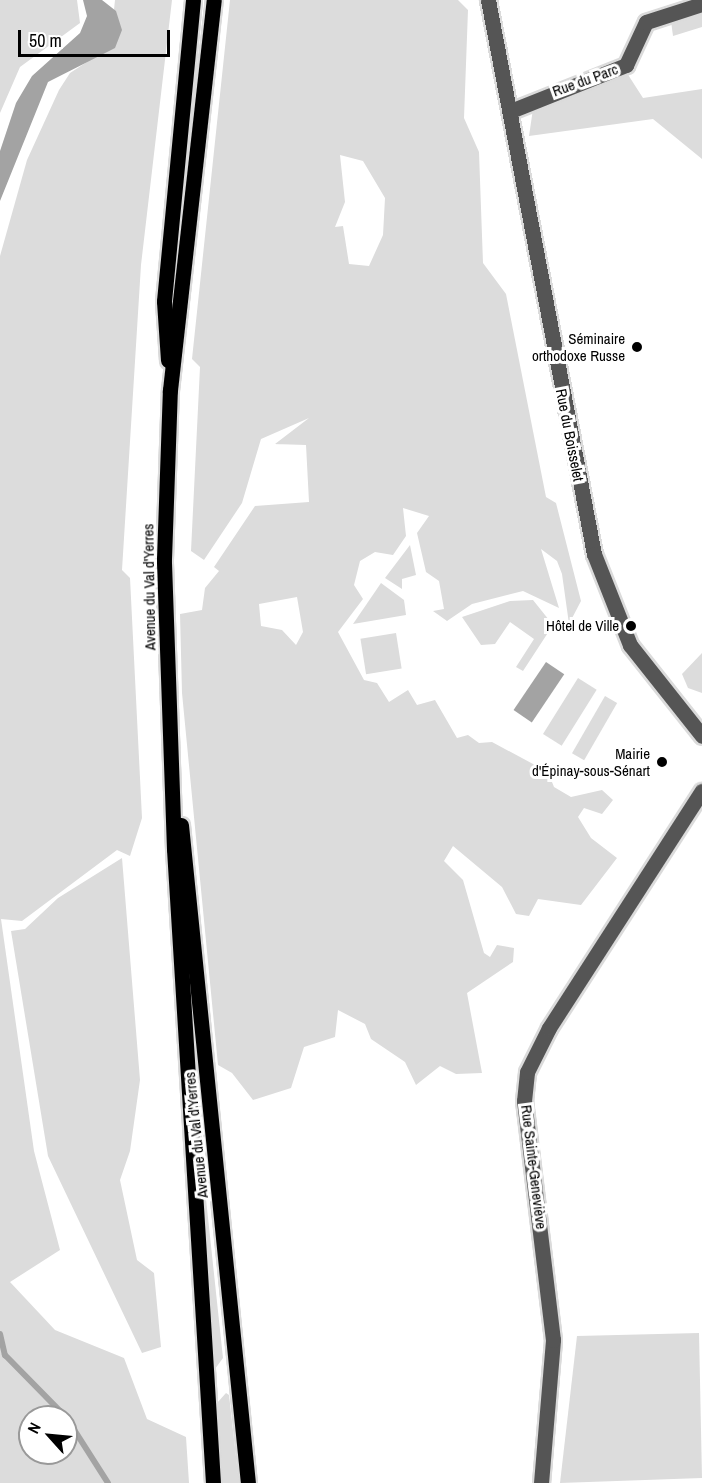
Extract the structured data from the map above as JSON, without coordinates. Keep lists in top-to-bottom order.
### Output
{
  "streets": {
    "main road": ["Avenue du Val d'Yerres"],
    "street": ["Rue du Parc", "Rue du Boisselet", "Rue Sainte-Geneviève"]
  },
  "crossings": [
    ["Rue du Parc", "Rue du Boisselet"]
  ],
  "places": ["Séminaire orthodoxe Russe", "Hôtel de Ville", "Mairie d'Épinay-sous-Sénart"],
  "scale_bar": "50 m",
  "north": "top left"
}
